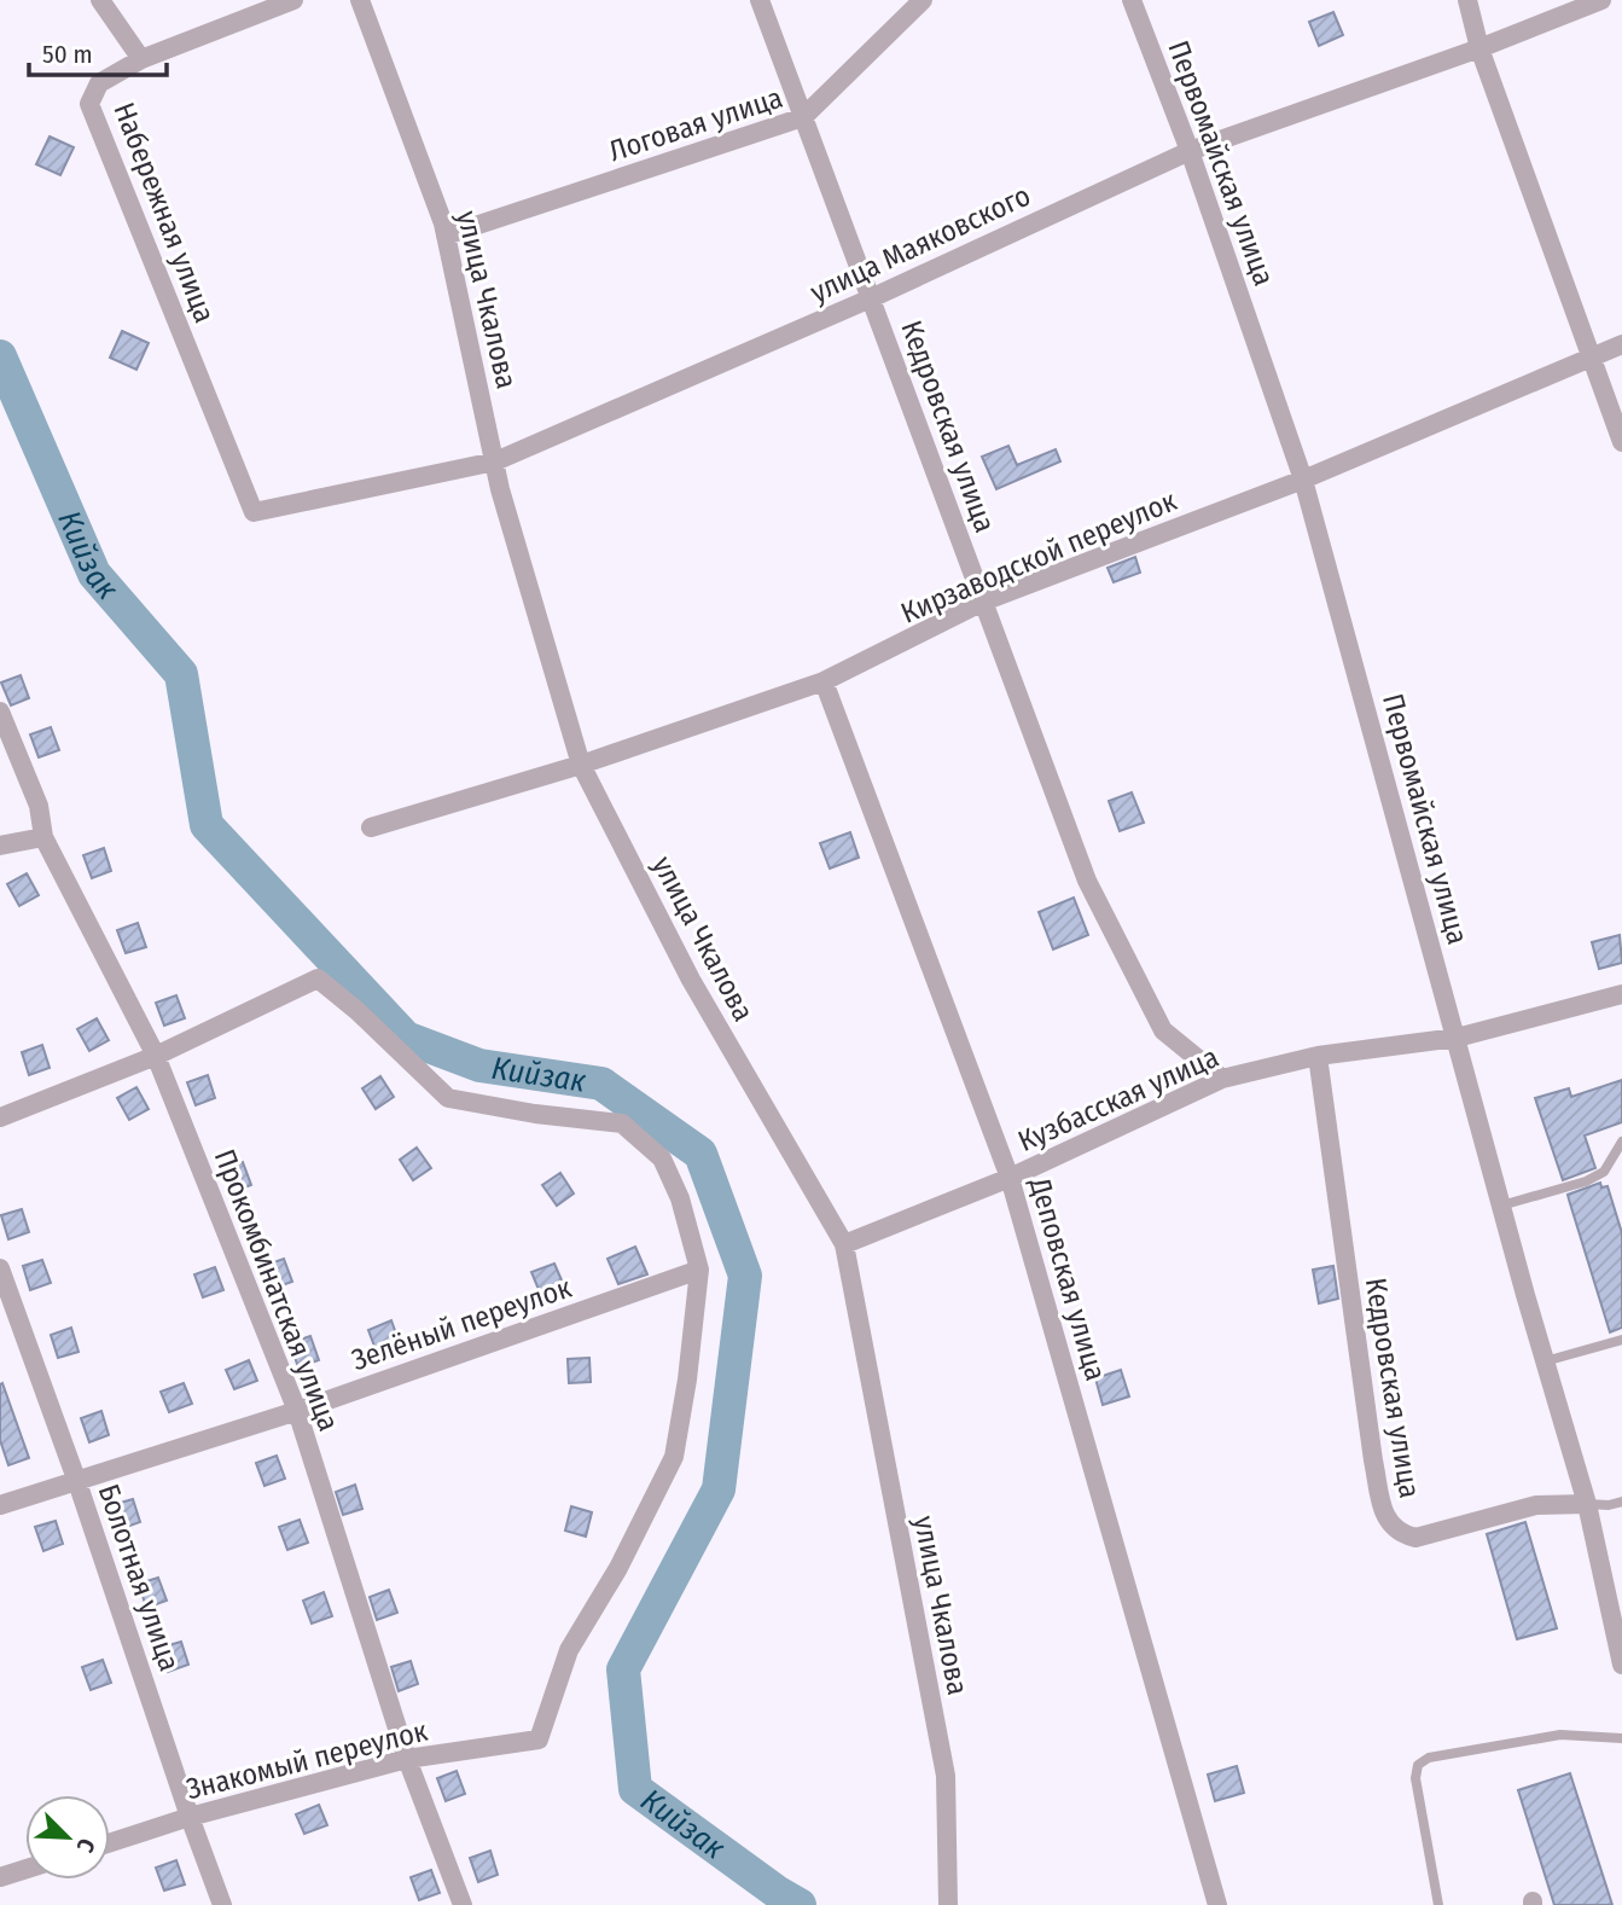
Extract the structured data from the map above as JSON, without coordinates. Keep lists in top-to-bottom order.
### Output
{
  "streets": {
    "street": [
      "Логовая улица",
      "Первомайская улица",
      "Набережная улица",
      "улица Маяковского",
      "улица Чкалова",
      "Кедровская улица",
      "Кирзаводской переулок",
      "Кузбасская улица",
      "Деповская улица",
      "Прокомбинатская улица",
      "Зелёный переулок",
      "Болотная улица",
      "Знакомый переулок"
    ]
  },
  "crossings": [
    ["Логовая улица", "улица Чкалова"],
    ["Логовая улица", "Кедровская улица"],
    ["Первомайская улица", "улица Маяковского"],
    ["Первомайская улица", "Кедровская улица"],
    ["Первомайская улица", "Кирзаводской переулок"],
    ["Первомайская улица", "Кузбасская улица"],
    ["Набережная улица", "улица Маяковского"],
    ["улица Маяковского", "улица Чкалова"],
    ["улица Маяковского", "Кедровская улица"],
    ["улица Чкалова", "Кирзаводской переулок"],
    ["улица Чкалова", "Кузбасская улица"],
    ["Кедровская улица", "Кирзаводской переулок"],
    ["Кедровская улица", "Кузбасская улица"],
    ["Кирзаводской переулок", "Деповская улица"],
    ["Кузбасская улица", "Деповская улица"],
    ["Прокомбинатская улица", "Зелёный переулок"],
    ["Прокомбинатская улица", "Знакомый переулок"],
    ["Зелёный переулок", "Болотная улица"],
    ["Зелёный переулок", "Знакомый переулок"],
    ["Болотная улица", "Знакомый переулок"]
  ],
  "water": ["Кийзак"],
  "scale_bar": "50 m",
  "north": "bottom right"
}
